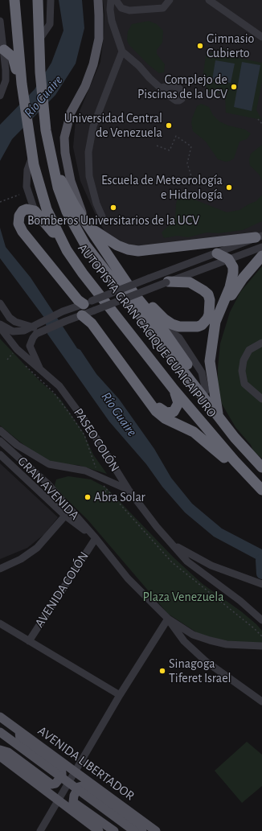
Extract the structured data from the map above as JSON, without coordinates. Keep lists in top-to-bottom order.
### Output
{
  "streets": {
    "highway": ["AUTOPISTA GRAN CACIQUE GUAICAIPURO"],
    "main road": ["AVENIDA LIBERTADOR"],
    "street": ["PASEO COLÓN", "GRAN AVENIDA", "AVENIDA COLÓN"]
  },
  "crossings": [
    ["PASEO COLÓN", "GRAN AVENIDA"],
    ["GRAN AVENIDA", "AVENIDA COLÓN"]
  ],
  "water": ["Río Guaire"],
  "parks": ["Plaza Venezuela"],
  "places": [
    "Gimnasio Cubierto",
    "Complejo de Piscinas de la UCV",
    "Universidad Central de Venezuela",
    "Escuela de Meteorología e Hidrología",
    "Bomberos Universitarios de la UCV",
    "Abra Solar",
    "Sinagoga Tiferet Israel"
  ]
}
